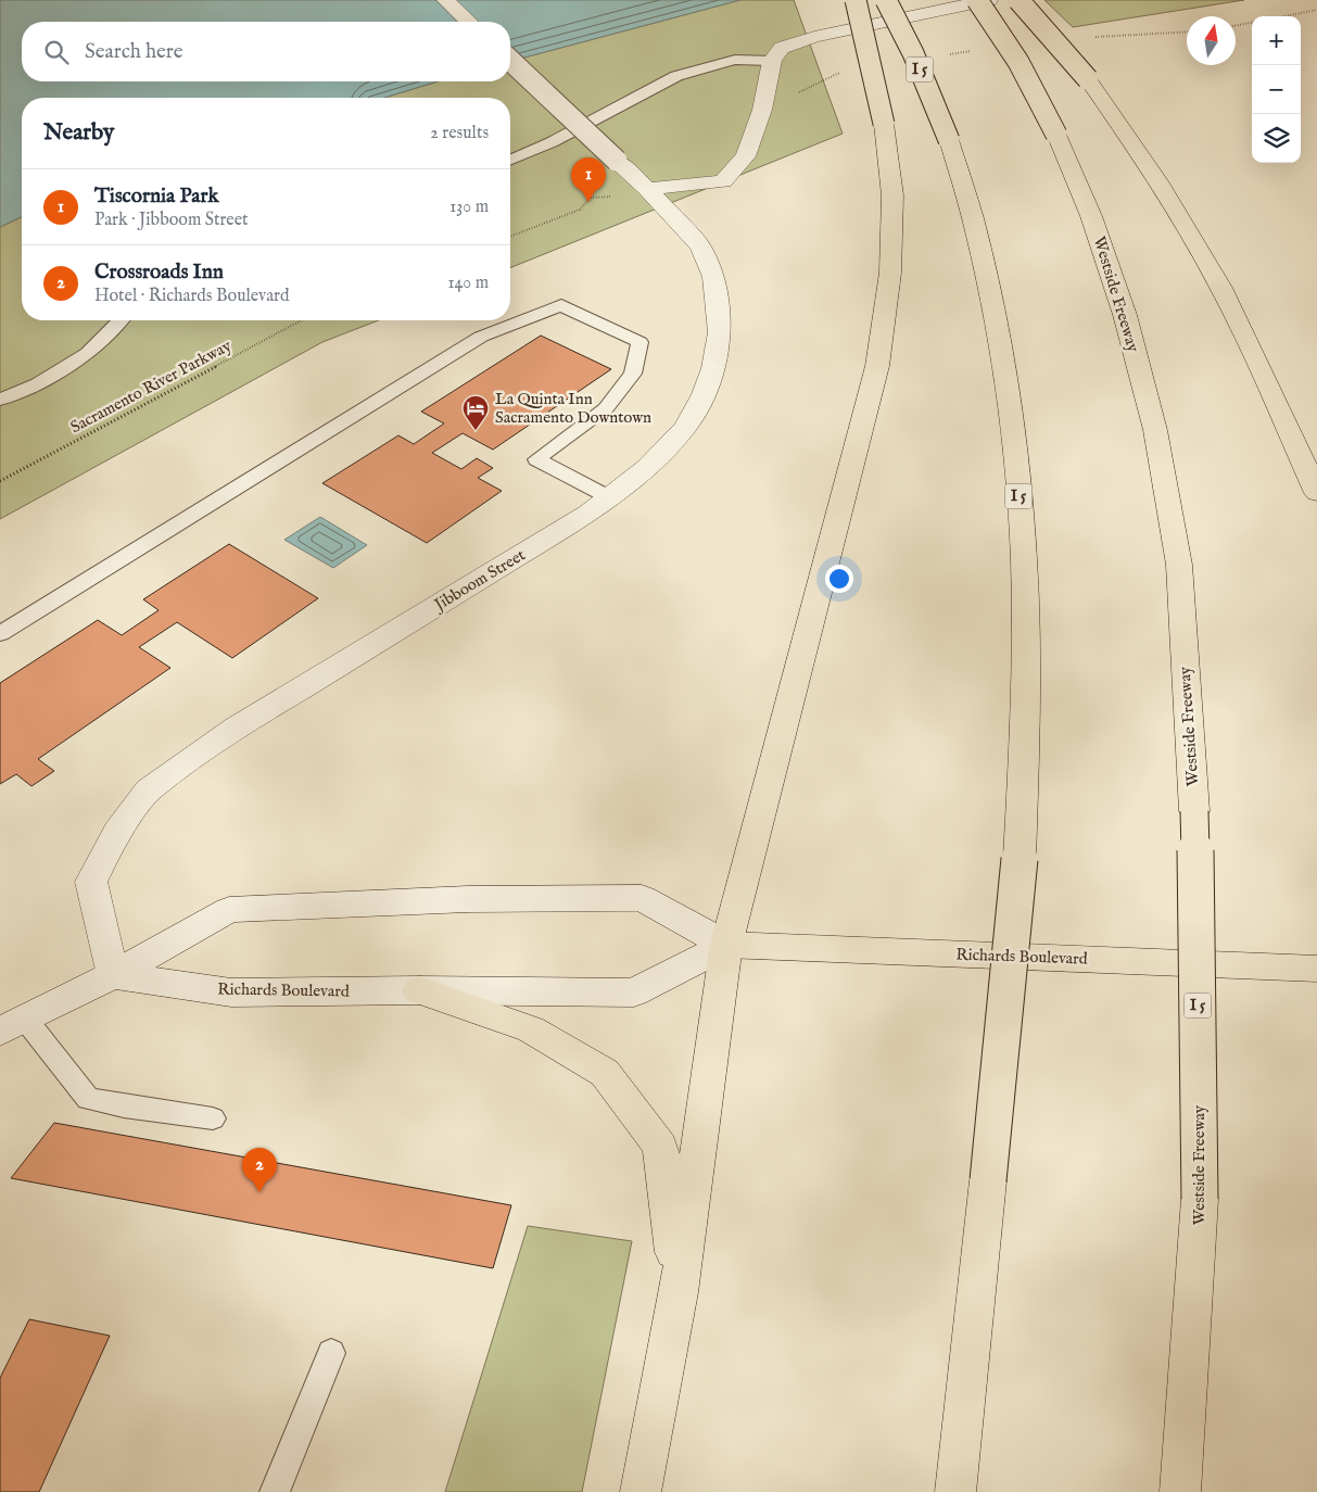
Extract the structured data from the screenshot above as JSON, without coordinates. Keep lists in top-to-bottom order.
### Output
{
  "streets": {
    "main road": ["I 5", "Westside Freeway", "Richards Boulevard"],
    "street": ["Jibboom Street"],
    "path": ["Sacramento River Parkway"]
  },
  "crossings": [
    ["Jibboom Street", "Richards Boulevard"]
  ],
  "places": {
    "hotel": ["La Quinta Inn Sacramento Downtown"]
  },
  "north": "top",
  "page": {
    "map_buttons": ["+", "−"],
    "search": "Search here",
    "heading": ["Nearby", "2 results"],
    "pins": ["1", "2"],
    "list": [
      {
        "mark": "1",
        "name": "Tiscornia Park",
        "note": "Park · Jibboom Street",
        "value": "130 m"
      },
      {
        "mark": "2",
        "name": "Crossroads Inn",
        "note": "Hotel · Richards Boulevard",
        "value": "140 m"
      }
    ]
  }
}
